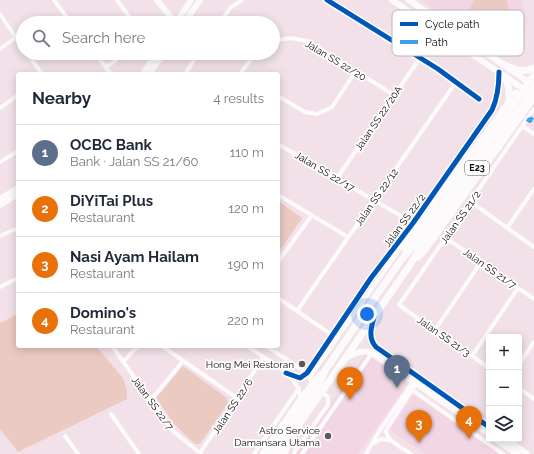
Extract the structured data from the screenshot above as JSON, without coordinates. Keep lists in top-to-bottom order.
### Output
{
  "streets": {
    "highway": ["E23"],
    "street": [
      "Jalan SS 22/20",
      "Jalan SS 22/20A",
      "Jalan SS 22/17",
      "Jalan SS 22/12",
      "Jalan SS 21/2",
      "Jalan SS 22/2",
      "Jalan SS 21/7",
      "Jalan SS 21/3",
      "Jalan SS 22/7",
      "Jalan SS 22/6"
    ]
  },
  "crossings": [
    ["Jalan SS 22/20", "Jalan SS 22/20A"],
    ["Jalan SS 22/20A", "Jalan SS 22/17"],
    ["Jalan SS 22/17", "Jalan SS 22/12"],
    ["Jalan SS 22/17", "Jalan SS 22/2"],
    ["Jalan SS 21/2", "Jalan SS 21/7"],
    ["Jalan SS 21/2", "Jalan SS 21/3"],
    ["Jalan SS 22/7", "Jalan SS 22/6"]
  ],
  "places": ["Hong Mei Restoran", "Astro Service Damansara Utama"],
  "legend": ["Cycle path", "Path"],
  "page": {
    "search": "Search here",
    "heading": ["Nearby", "4 results"],
    "list": [
      {
        "mark": "1",
        "name": "OCBC Bank",
        "note": "Bank · Jalan SS 21/60",
        "value": "110 m"
      },
      {
        "mark": "2",
        "name": "DiYiTai Plus",
        "note": "Restaurant",
        "value": "120 m"
      },
      {
        "mark": "3",
        "name": "Nasi Ayam Hailam",
        "note": "Restaurant",
        "value": "190 m"
      },
      {
        "mark": "4",
        "name": "Domino's",
        "note": "Restaurant",
        "value": "220 m"
      }
    ],
    "map_buttons": ["+", "−"],
    "pins": [
      "1",
      "2",
      "4",
      "3"
    ]
  }
}
